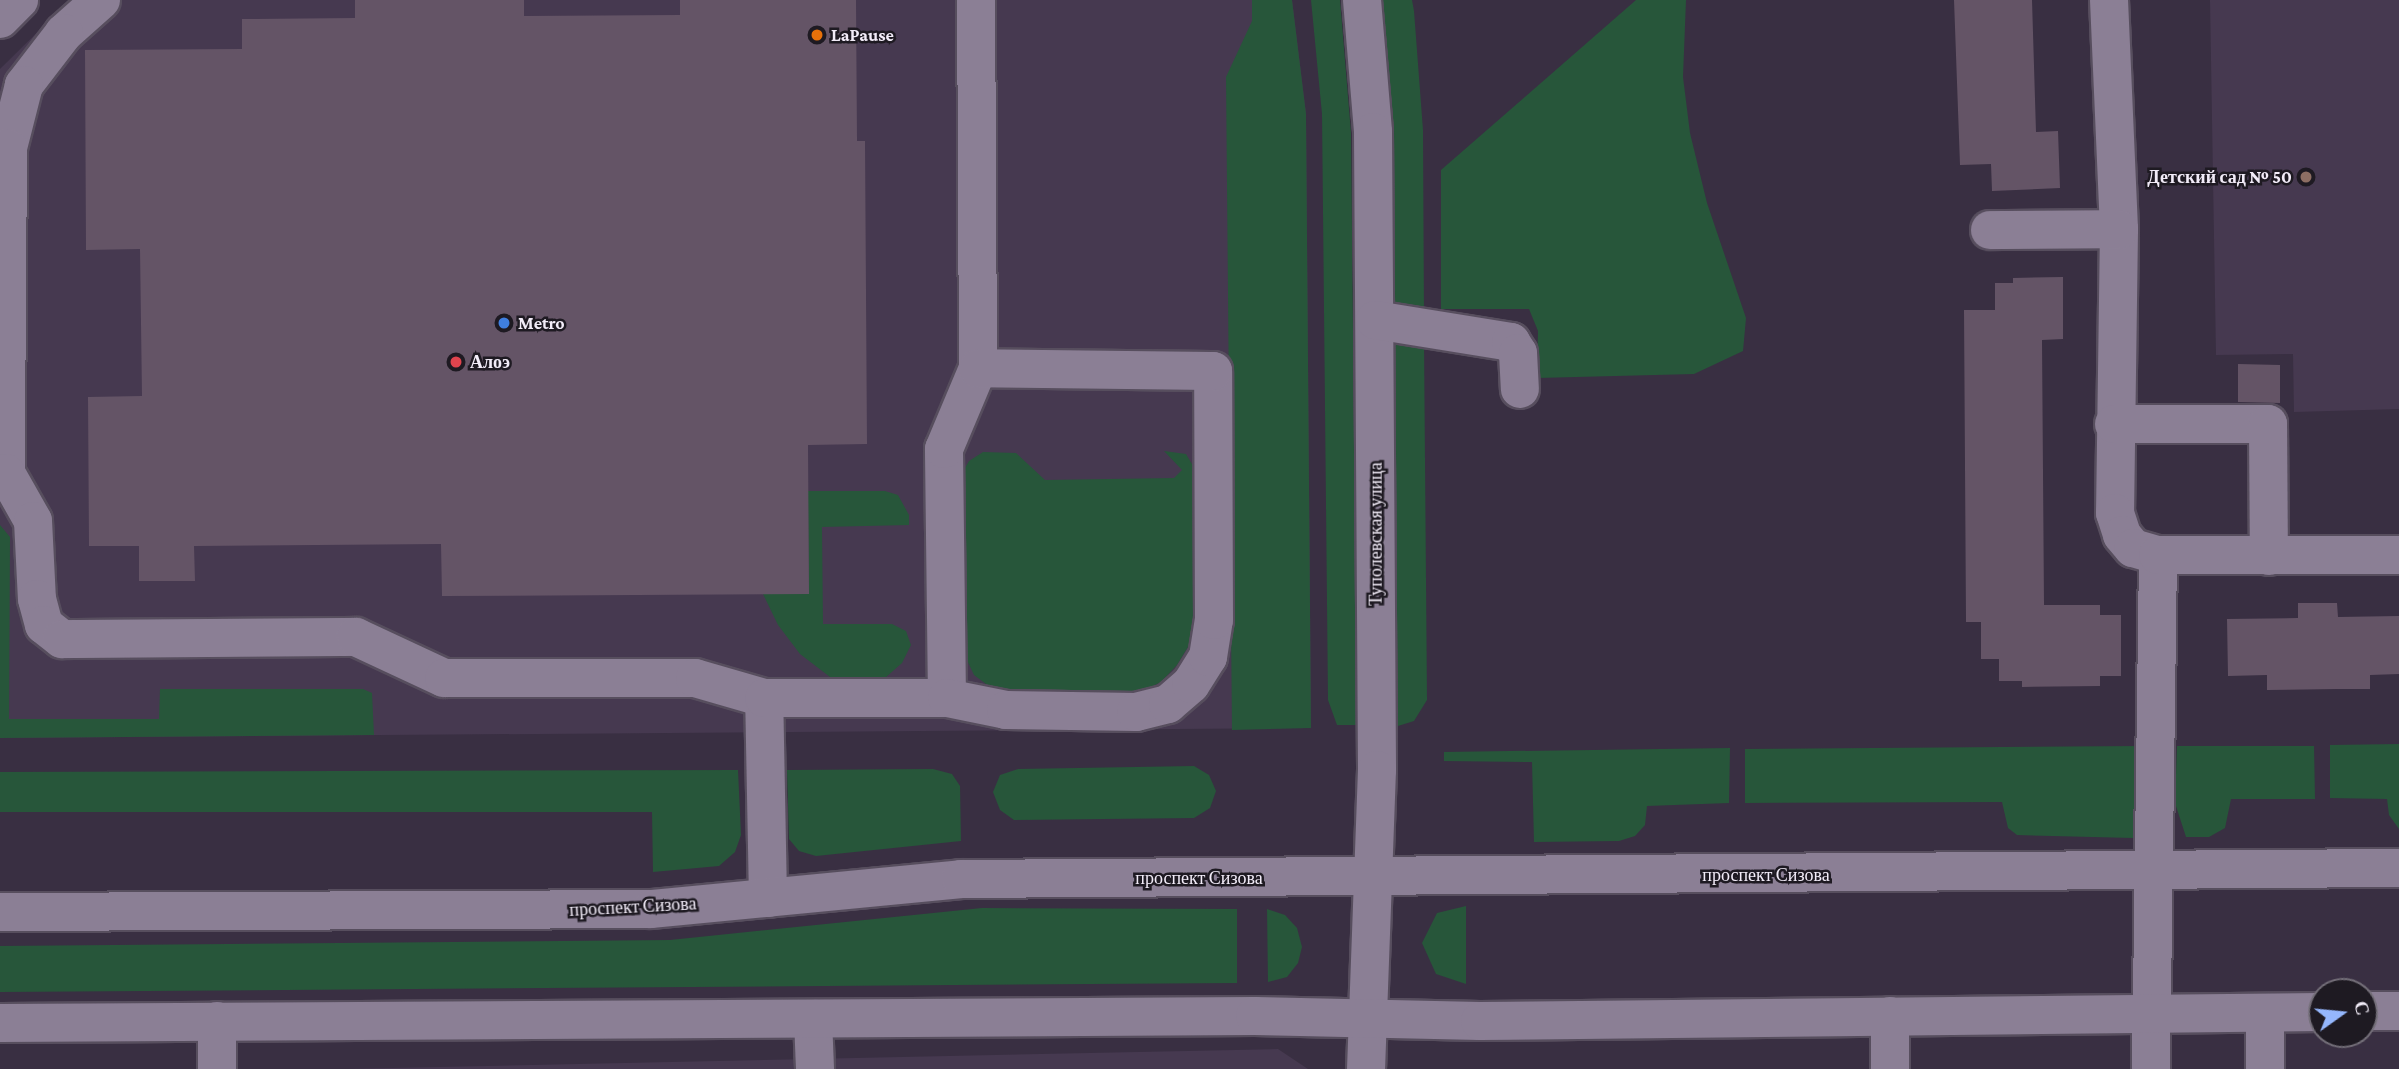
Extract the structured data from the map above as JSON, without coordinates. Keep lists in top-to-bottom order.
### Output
{
  "streets": {
    "street": ["Туполевская улица", "проспект Сизова"]
  },
  "crossings": [
    ["Туполевская улица", "проспект Сизова"]
  ],
  "places": [
    "LaPause",
    "Детский сад № 50",
    "Metro",
    "Алоэ"
  ],
  "north": "right"
}
